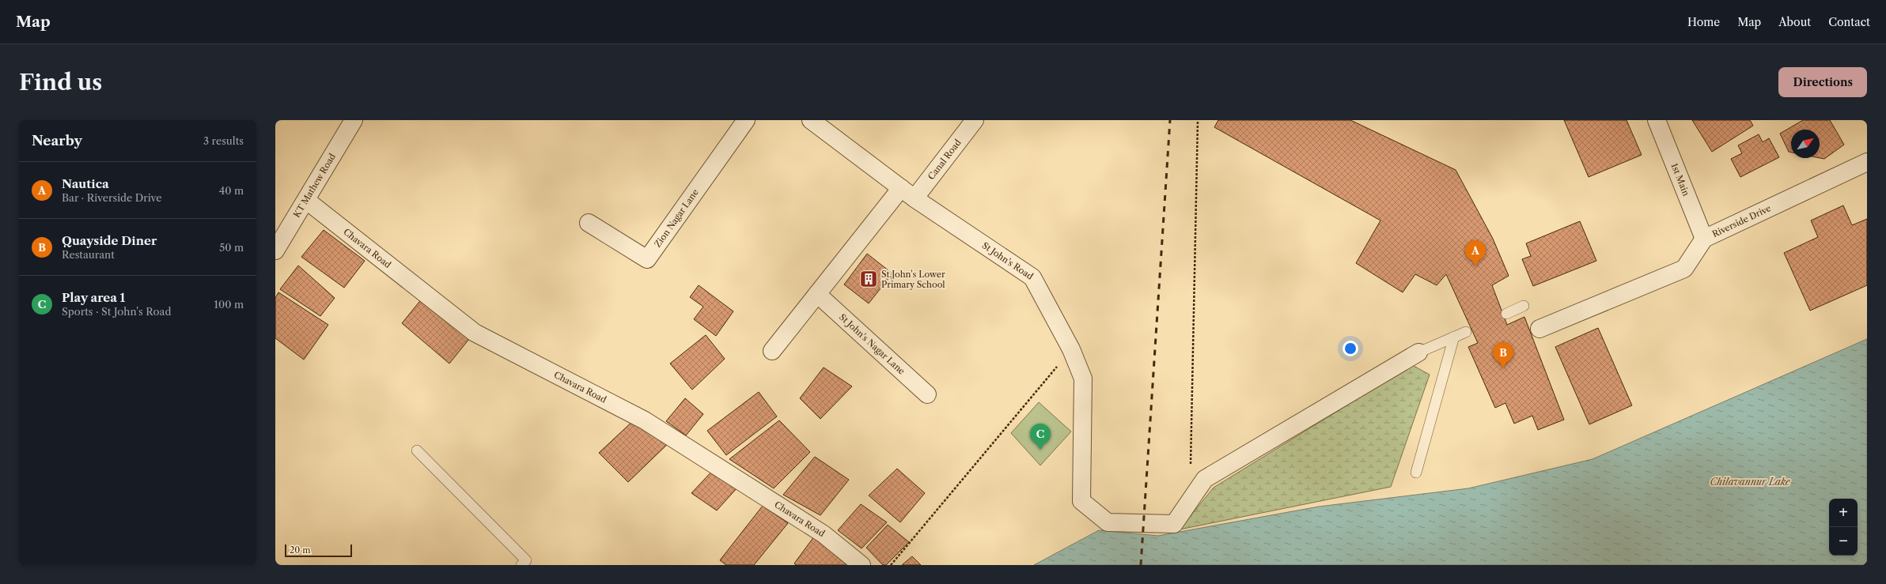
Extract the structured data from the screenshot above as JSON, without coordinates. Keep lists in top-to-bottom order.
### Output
{
  "streets": {
    "street": [
      "Canal Road",
      "1st Main",
      "KT Mathew Road",
      "Zion Nagar Lane",
      "Riverside Drive",
      "Chavara Road",
      "St John's Road",
      "St John's Nagar Lane"
    ]
  },
  "crossings": [
    ["Canal Road", "St John's Road"],
    ["1st Main", "Riverside Drive"],
    ["KT Mathew Road", "Chavara Road"]
  ],
  "water": ["Chilavannur Lake"],
  "places": {
    "building": ["St.John's Lower Primary School"]
  },
  "scale_bar": "20 m",
  "north": "top right",
  "page": {
    "header": "Map",
    "nav": [
      "Home",
      "Map",
      "About",
      "Contact"
    ],
    "buttons": "Directions",
    "title": "Find us",
    "heading": ["Nearby", "3 results"],
    "list": [
      {
        "mark": "A",
        "name": "Nautica",
        "note": "Bar · Riverside Drive",
        "value": "40 m"
      },
      {
        "mark": "B",
        "name": "Quayside Diner",
        "note": "Restaurant",
        "value": "50 m"
      },
      {
        "mark": "C",
        "name": "Play area 1",
        "note": "Sports · St John's Road",
        "value": "100 m"
      }
    ],
    "pins": ["A", "B", "C"],
    "map_buttons": ["+", "−"],
    "scale": "20 m"
  }
}
